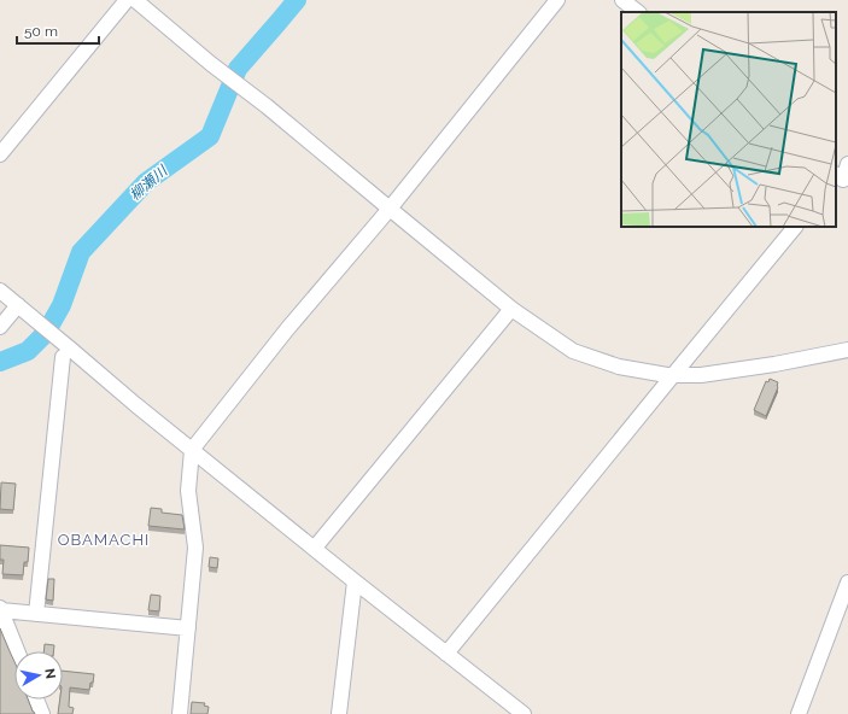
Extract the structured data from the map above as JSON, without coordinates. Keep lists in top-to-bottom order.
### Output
{
  "districts": ["OBAMACHI"],
  "water": ["柳瀬川"],
  "scale_bar": "50 m",
  "north": "right"
}
